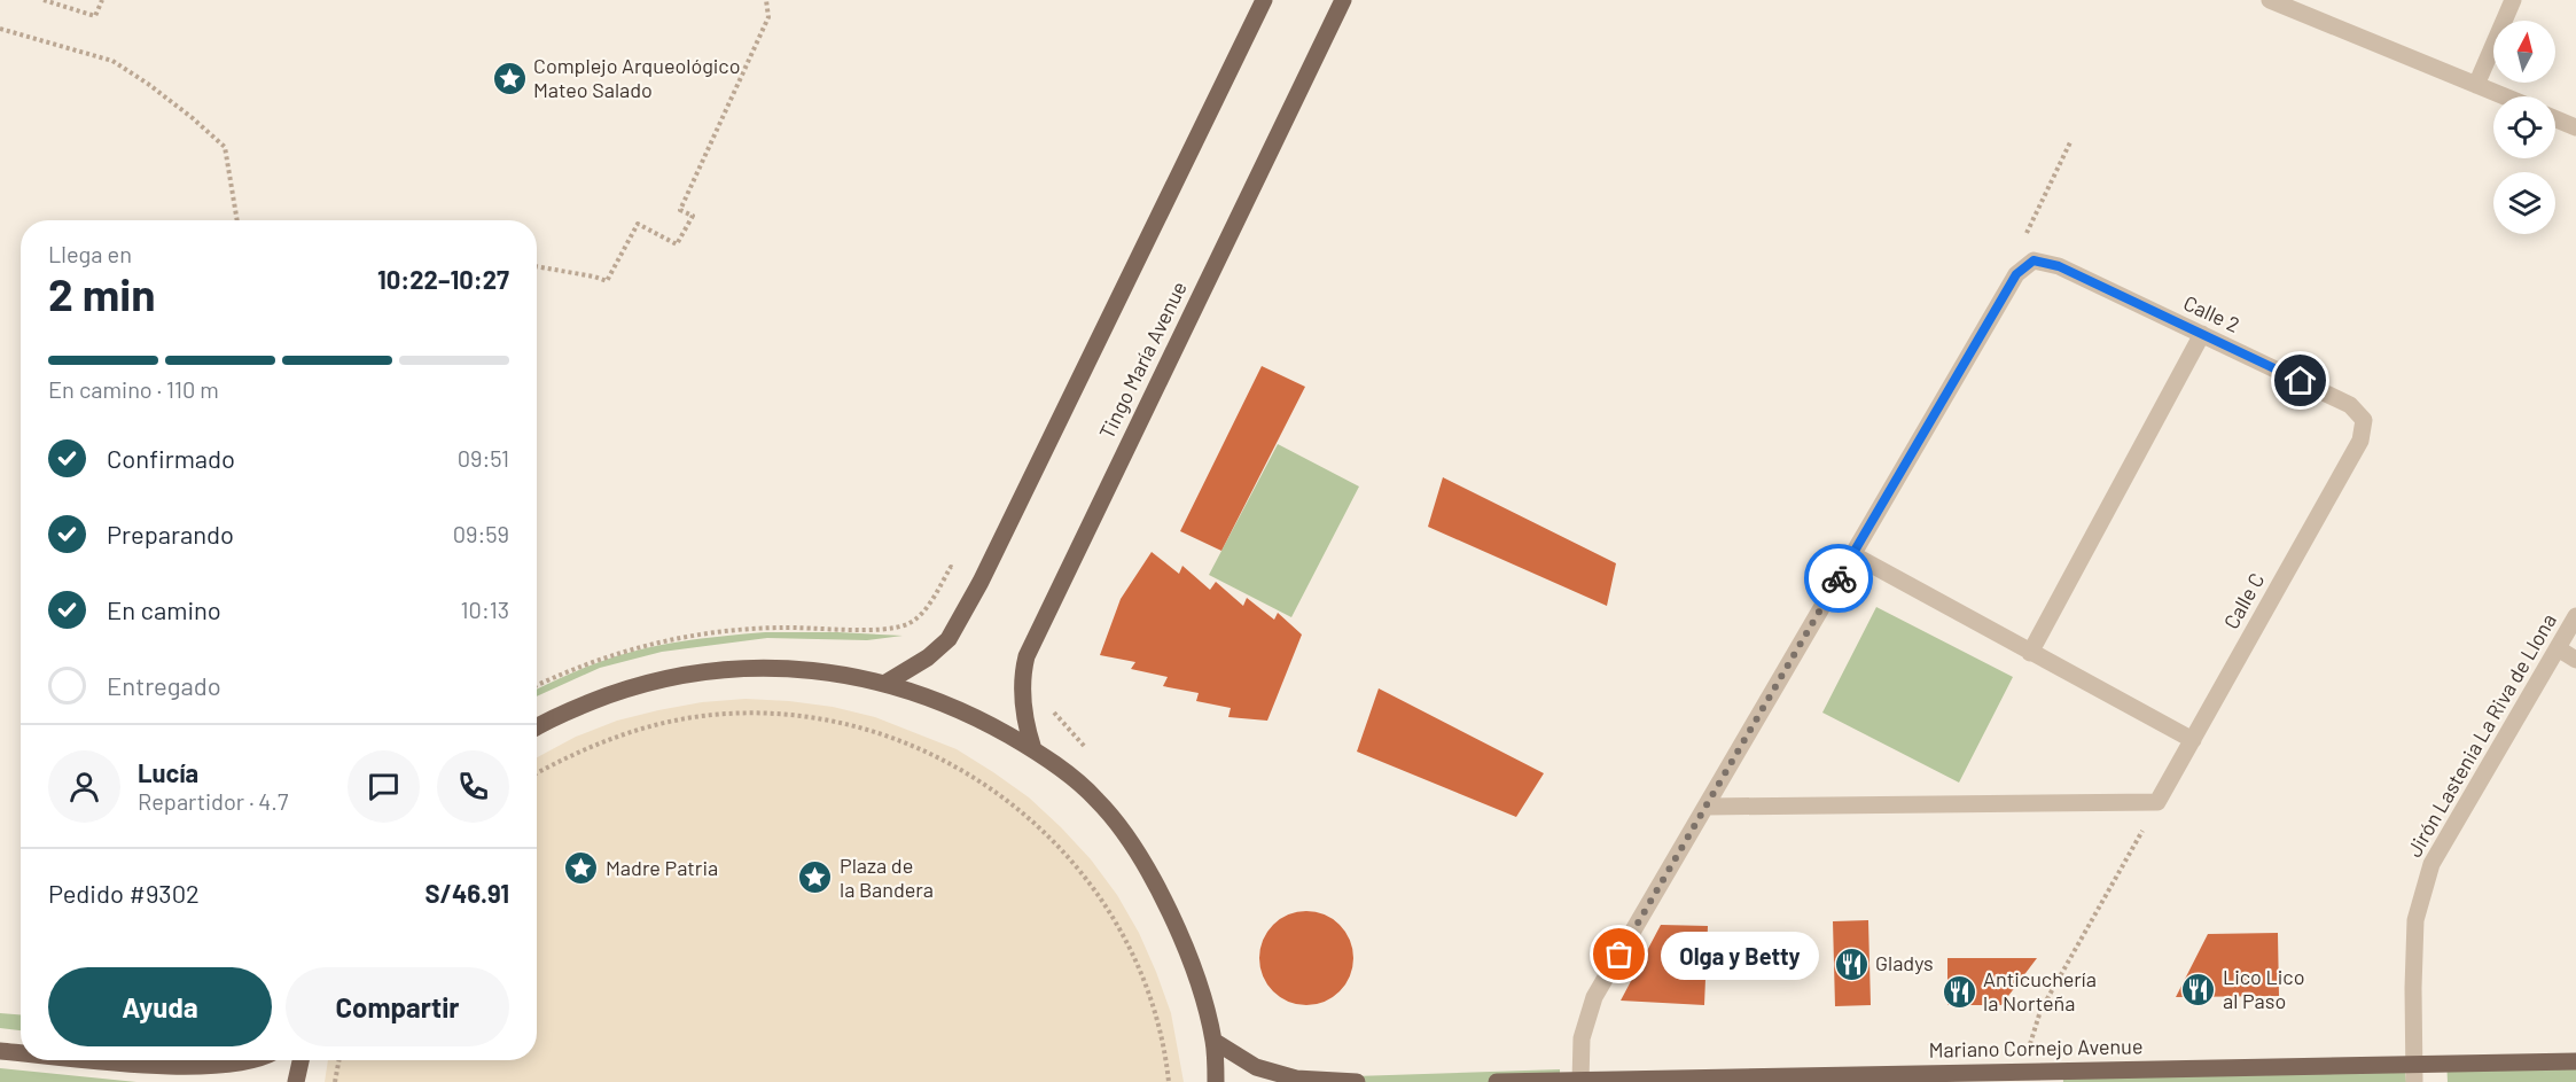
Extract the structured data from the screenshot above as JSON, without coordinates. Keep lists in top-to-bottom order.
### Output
{
  "streets": {
    "main road": ["Tingo María Avenue", "Mariano Cornejo Avenue"],
    "street": ["Calle 2", "Calle C", "Jirón Lastenia La Riva de Llona"]
  },
  "crossings": [
    ["Calle 2", "Calle C"],
    ["Jirón Lastenia La Riva de Llona", "Mariano Cornejo Avenue"]
  ],
  "places": {
    "place": ["Complejo Arqueológico Mateo Salado", "Madre Patria", "Plaza de la Bandera"],
    "other": ["Olga y Betty"],
    "restaurant": ["Gladys", "Lico Lico al Paso", "Anticuchería la Norteña"]
  },
  "north": "top",
  "page": {
    "heading": ["2 min", "Llega en", "10:22–10:27"],
    "panel": [
      "Lucía",
      "Repartidor · 4.7",
      "Pedido #9302",
      "S/46.91"
    ],
    "bar": "En camino · 110 m",
    "list": [
      ["Confirmado", "09:51"],
      ["Preparando", "09:59"],
      ["En camino", "10:13"],
      "Entregado"
    ],
    "bubble": "Olga y Betty",
    "buttons": ["Ayuda", "Compartir"]
  }
}
